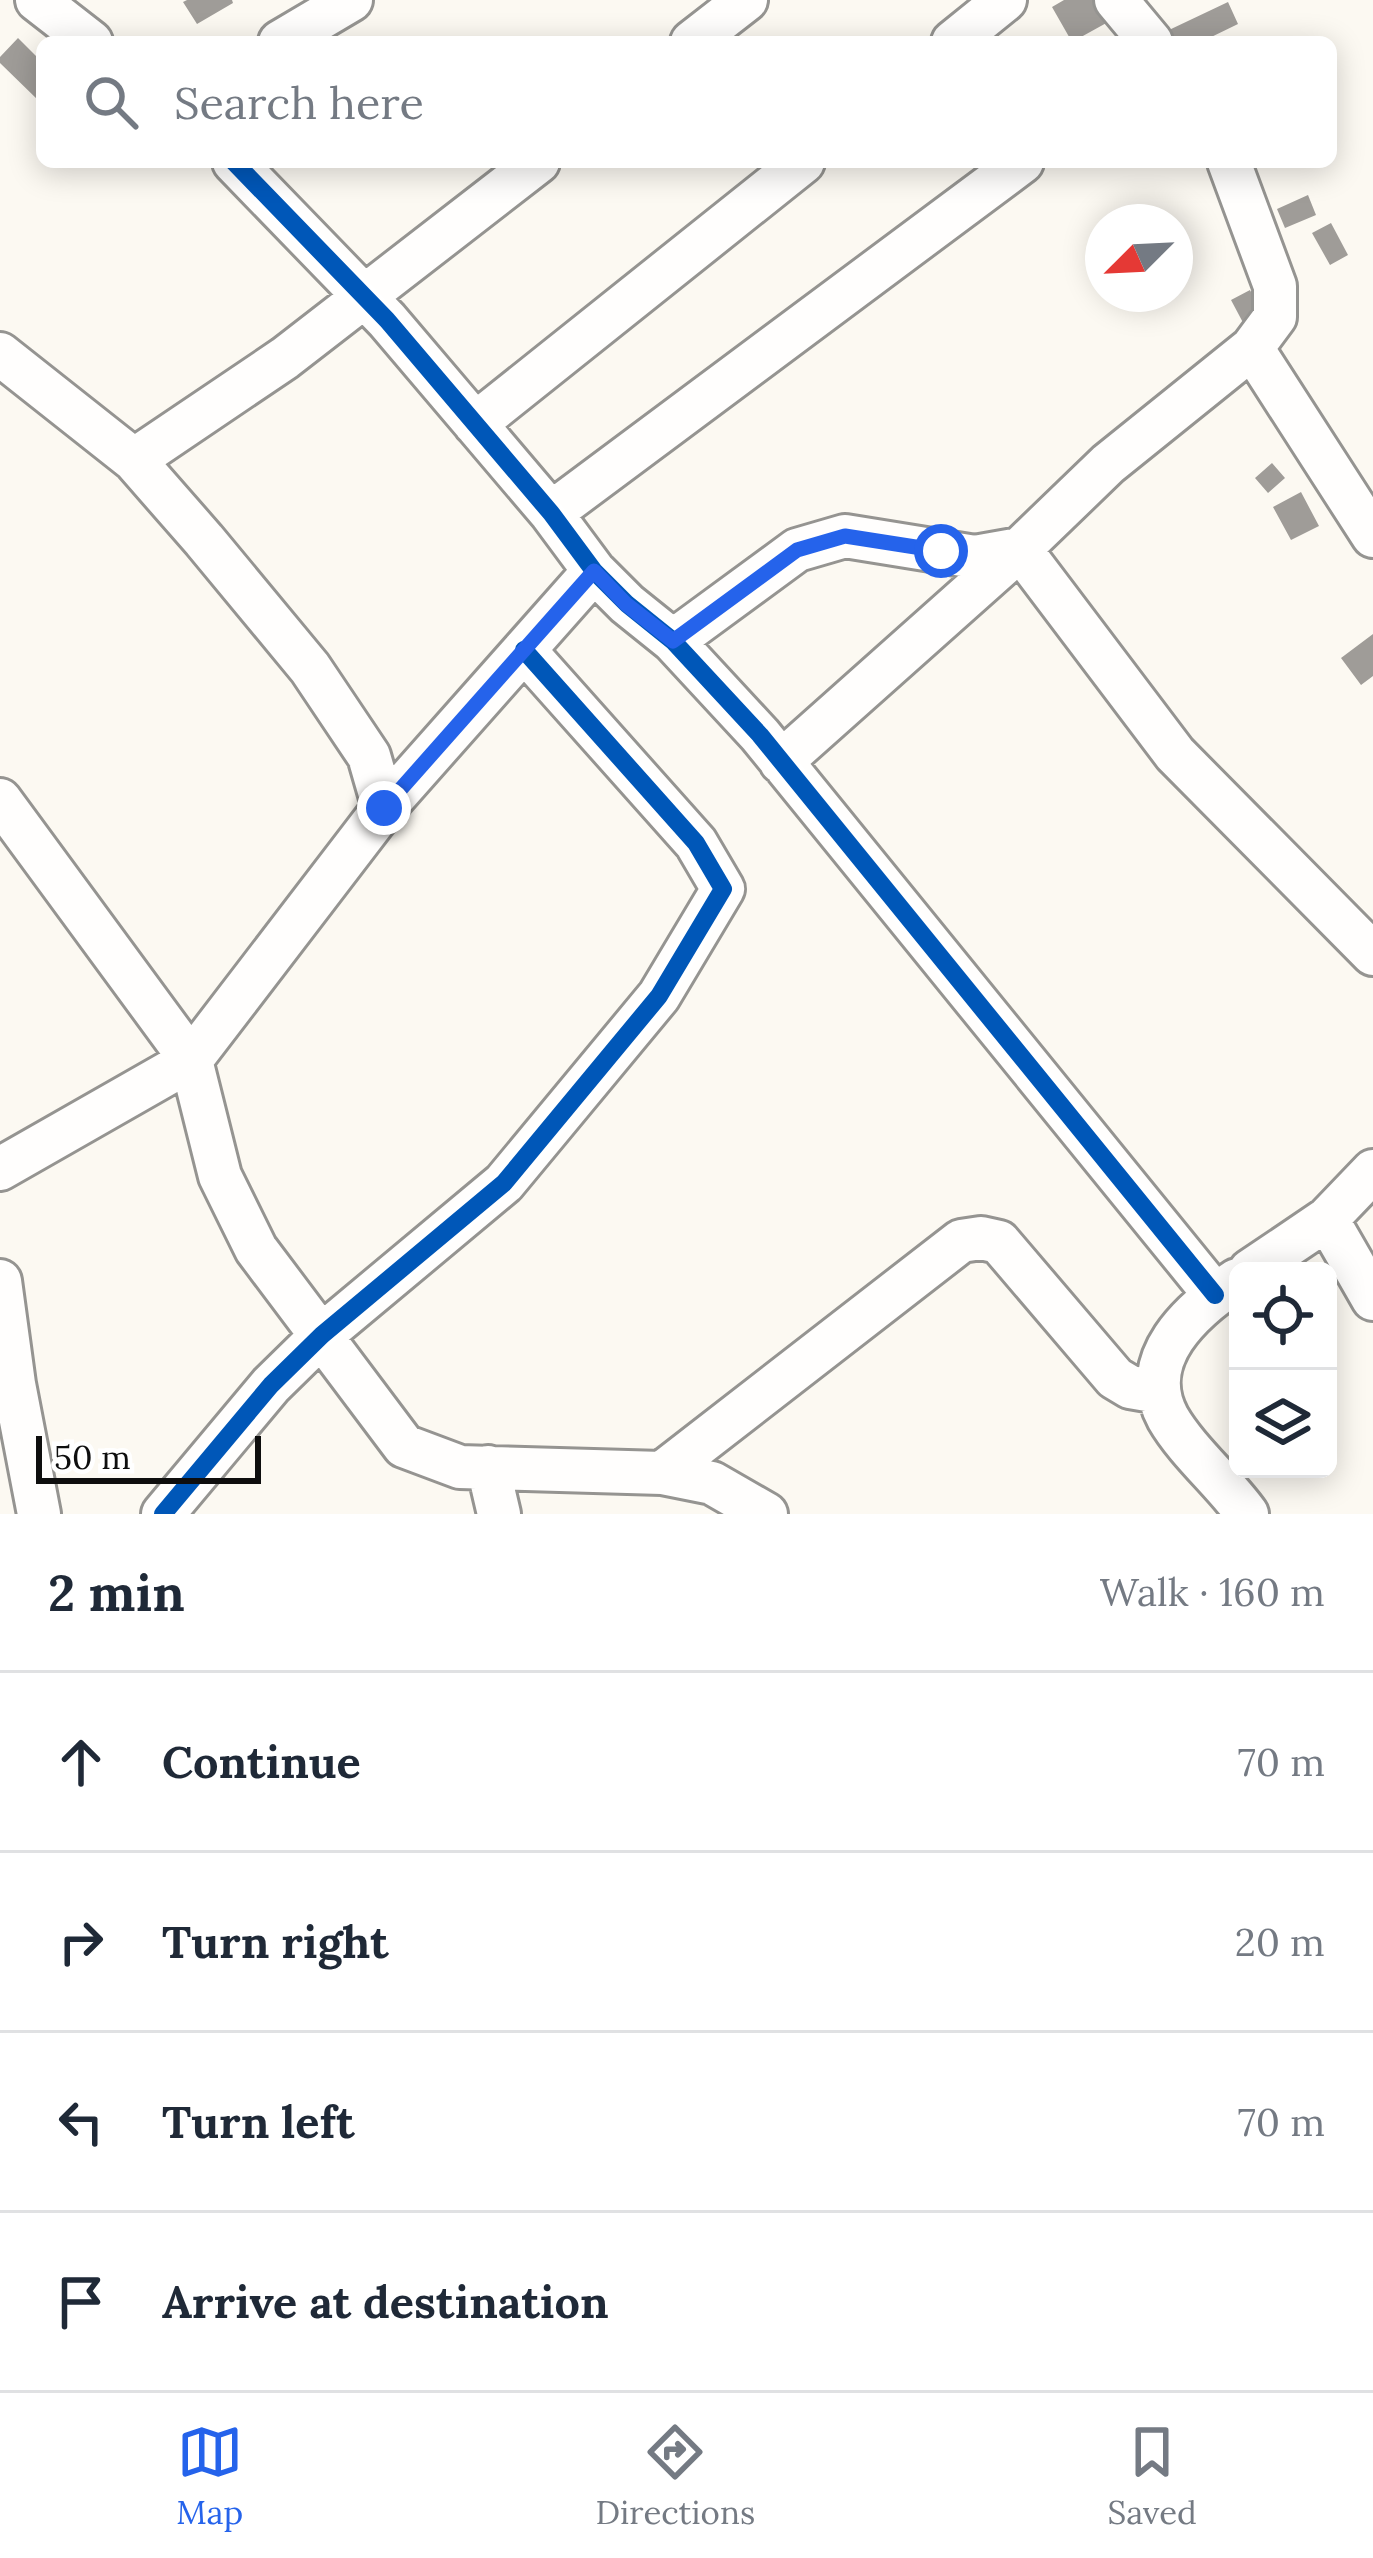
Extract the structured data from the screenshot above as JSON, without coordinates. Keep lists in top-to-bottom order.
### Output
{
  "scale_bar": "50 m",
  "north": "bottom left",
  "page": {
    "search": "Search here",
    "scale": "50 m",
    "heading": ["2 min", "Walk · 160 m"],
    "list": [
      ["Continue", "70 m"],
      ["Turn right", "20 m"],
      ["Turn left", "70 m"],
      "Arrive at destination"
    ],
    "nav": ["Map", "Directions", "Saved"]
  }
}
